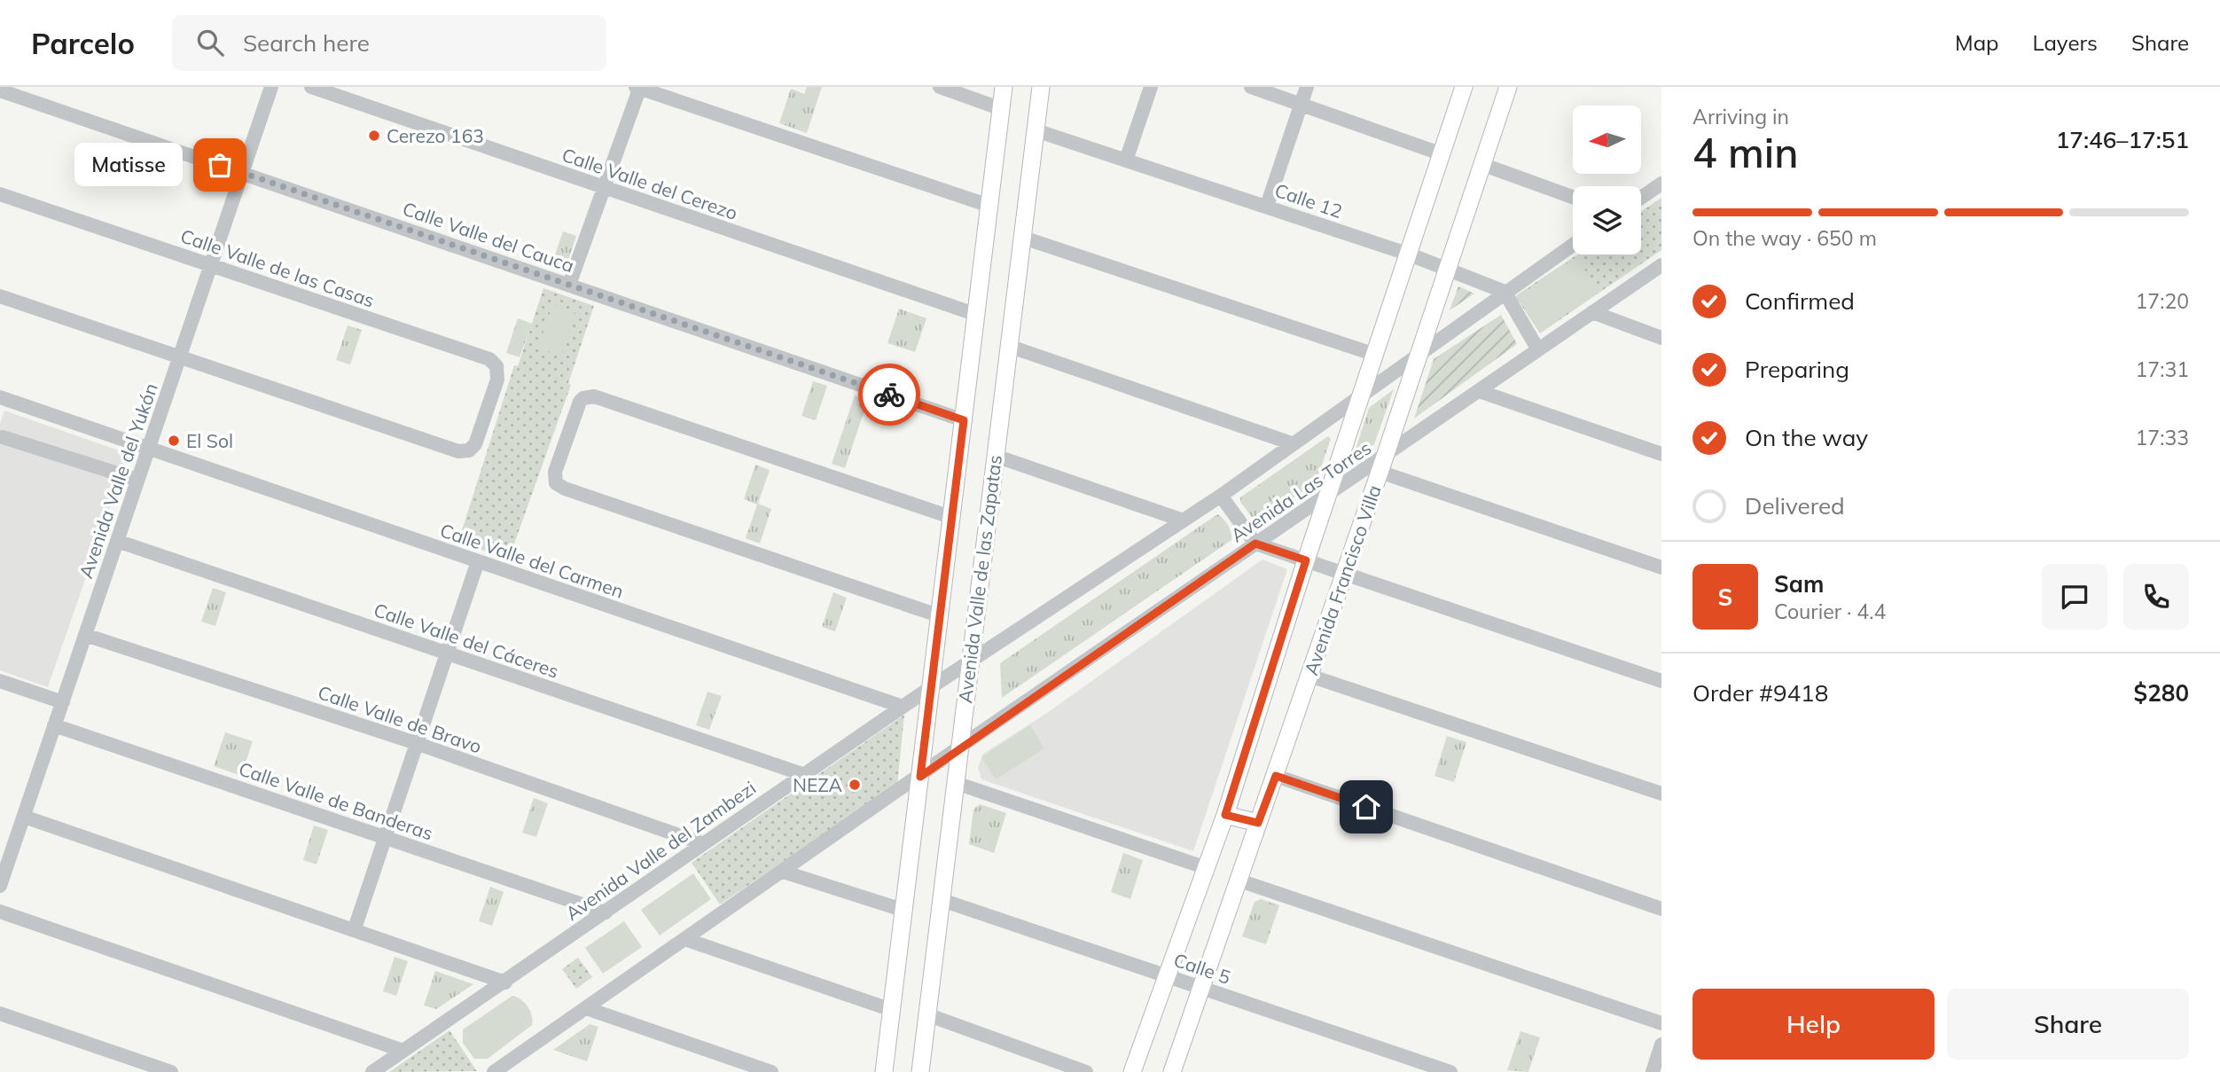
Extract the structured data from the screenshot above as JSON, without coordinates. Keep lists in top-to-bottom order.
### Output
{
  "streets": {
    "main road": ["Avenida Valle de las Zapatas", "Avenida Francisco Villa"],
    "street": [
      "Calle Valle del Cerezo",
      "Calle 12",
      "Calle Valle del Cauca",
      "Calle Valle de las Casas",
      "Avenida Valle del Yukón",
      "Avenida Las Torres",
      "Calle Valle del Carmen",
      "Calle Valle del Cáceres",
      "Calle Valle de Bravo",
      "Calle Valle de Banderas",
      "Avenida Valle del Zambezi",
      "Calle 5"
    ]
  },
  "crossings": [
    ["Calle Valle del Cerezo", "Avenida Valle de las Zapatas"],
    ["Calle 12", "Avenida Valle de las Zapatas"],
    ["Calle 12", "Avenida Francisco Villa"],
    ["Calle Valle del Cauca", "Avenida Valle del Yukón"],
    ["Calle Valle del Cauca", "Avenida Valle de las Zapatas"],
    ["Calle Valle de las Casas", "Avenida Valle del Yukón"],
    ["Avenida Valle del Yukón", "Calle Valle del Carmen"],
    ["Avenida Valle del Yukón", "Calle Valle del Cáceres"],
    ["Avenida Valle del Yukón", "Calle Valle de Bravo"],
    ["Avenida Valle del Yukón", "Calle Valle de Banderas"],
    ["Avenida Las Torres", "Avenida Valle de las Zapatas"],
    ["Avenida Las Torres", "Avenida Francisco Villa"],
    ["Calle Valle del Carmen", "Avenida Valle del Zambezi"],
    ["Avenida Valle de las Zapatas", "Avenida Valle del Zambezi"],
    ["Avenida Valle de las Zapatas", "Calle 5"],
    ["Avenida Francisco Villa", "Calle 5"],
    ["Calle Valle del Cáceres", "Avenida Valle del Zambezi"],
    ["Calle Valle de Bravo", "Avenida Valle del Zambezi"],
    ["Calle Valle de Banderas", "Avenida Valle del Zambezi"]
  ],
  "places": [
    "Cerezo 163",
    "Matisse",
    "El Sol",
    "NEZA"
  ],
  "north": "left",
  "page": {
    "header": "Parcelo",
    "search": "Search here",
    "nav": ["Map", "Layers", "Share"],
    "heading": ["4 min", "Arriving in", "17:46–17:51"],
    "panel": [
      "Sam",
      "Courier · 4.4",
      "Order #9418",
      "$280"
    ],
    "bubble": "Matisse",
    "bar": "On the way · 650 m",
    "list": [
      ["Confirmed", "17:20"],
      ["Preparing", "17:31"],
      ["On the way", "17:33"],
      "Delivered"
    ],
    "round": "S",
    "buttons": ["Help", "Share"]
  }
}
